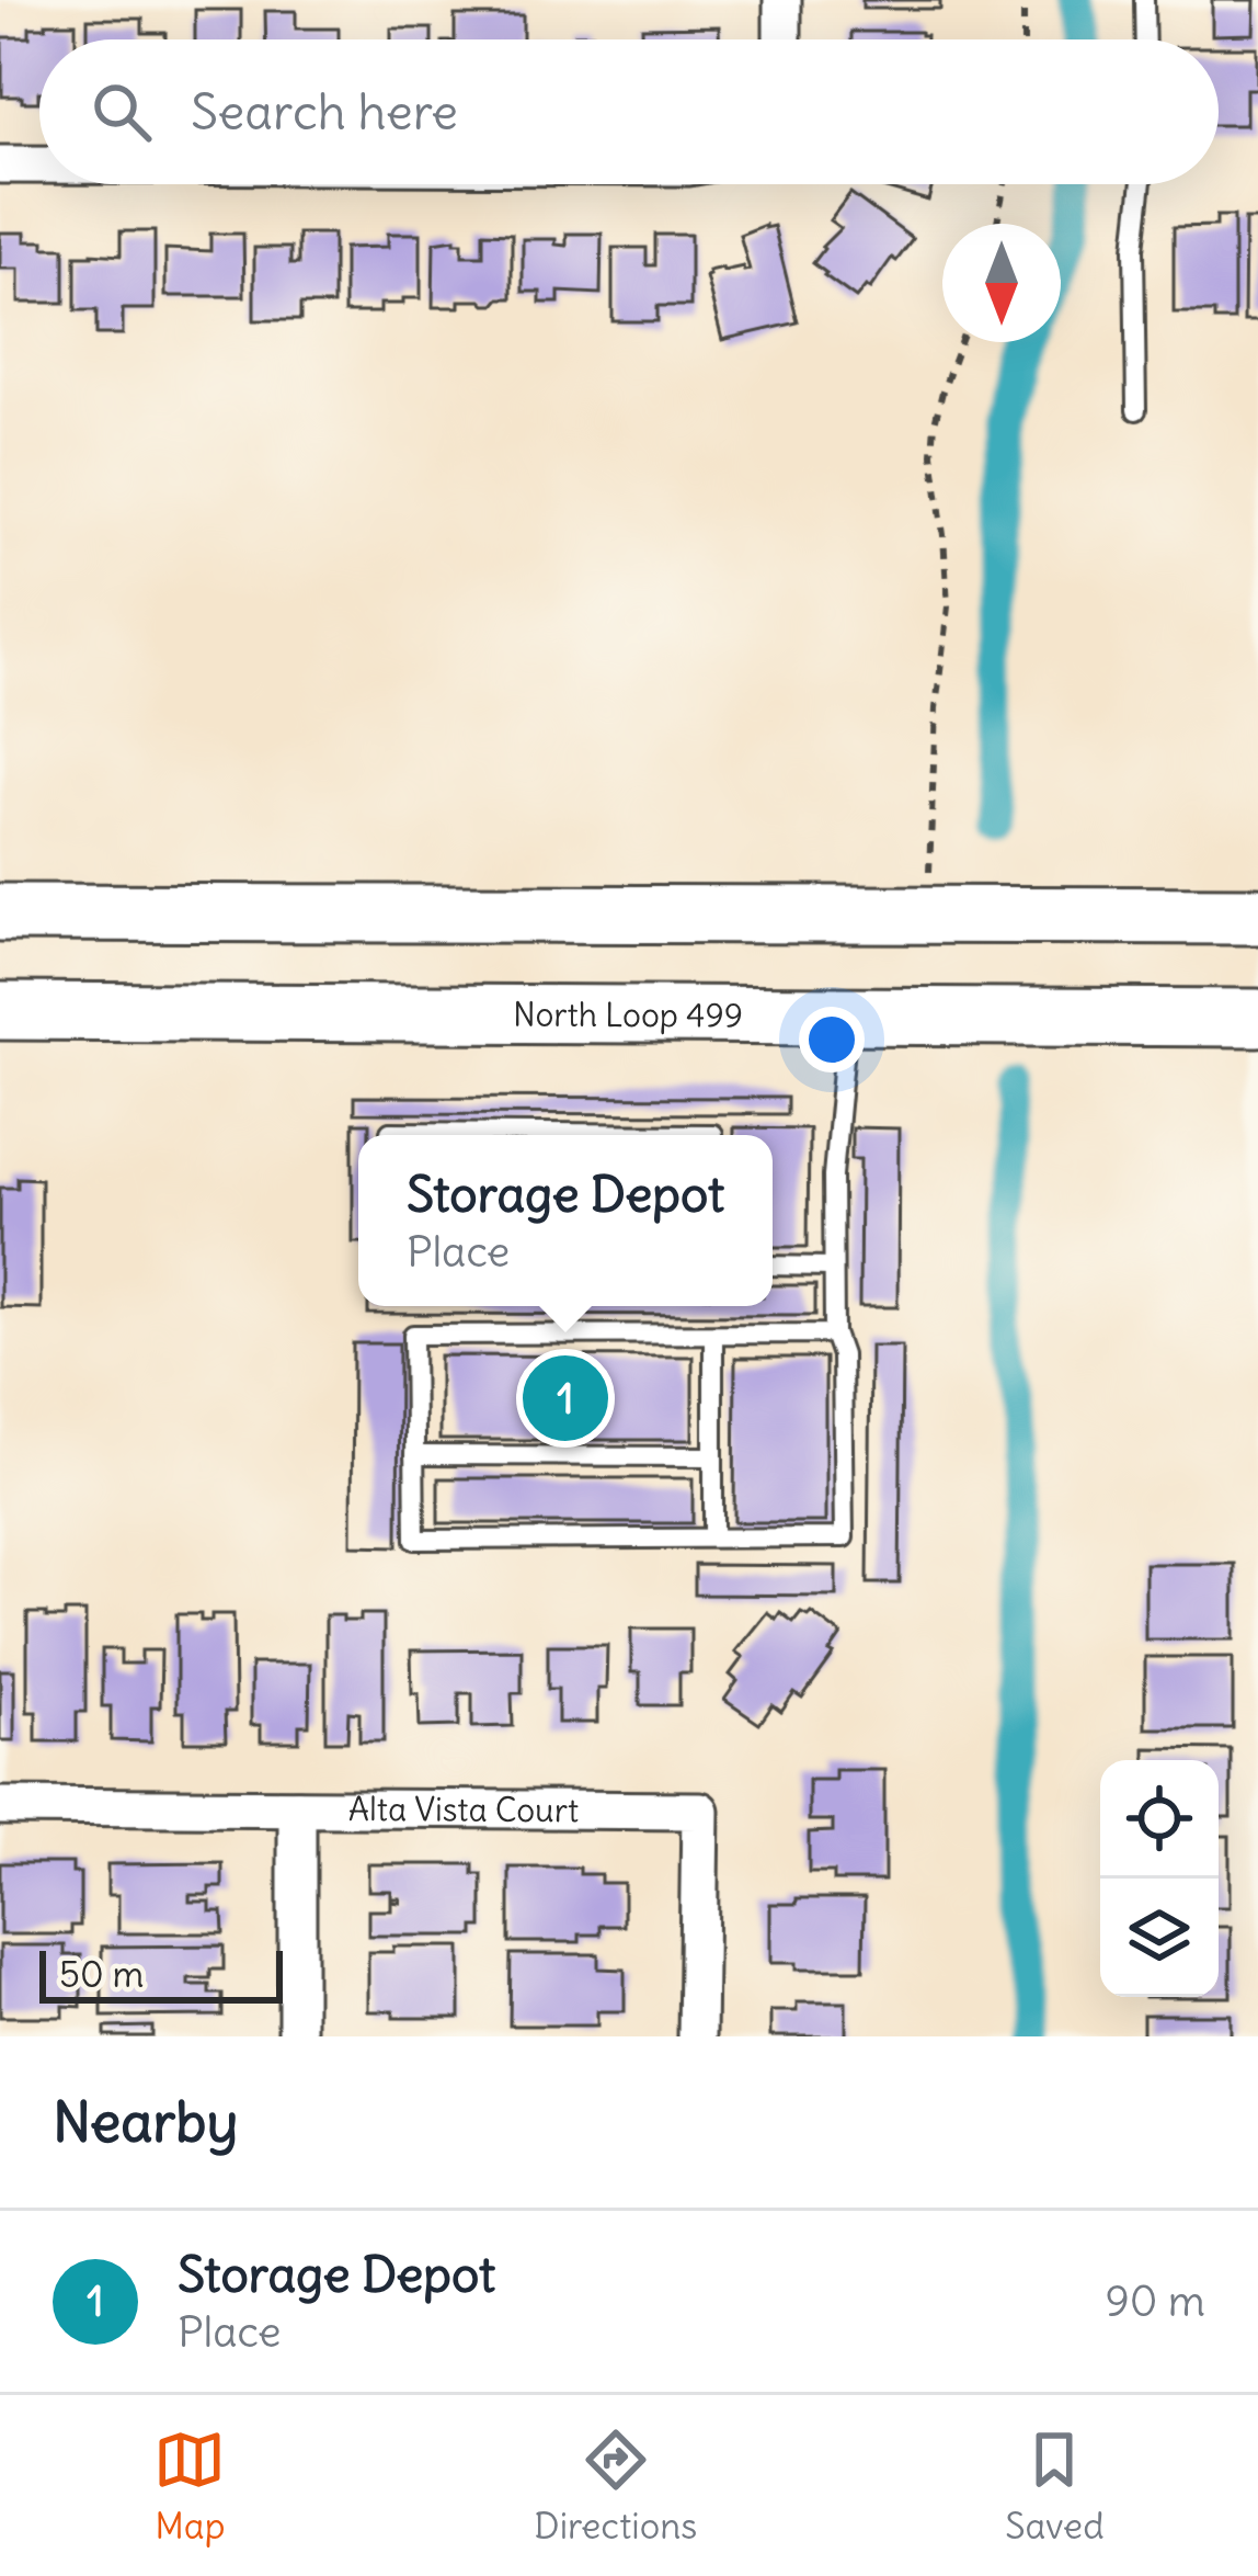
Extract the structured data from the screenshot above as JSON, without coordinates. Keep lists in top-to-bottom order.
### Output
{
  "streets": {
    "main road": ["North Loop 499"],
    "street": ["Alta Vista Court"]
  },
  "scale_bar": "50 m",
  "north": "bottom",
  "page": {
    "search": "Search here",
    "popup": ["Storage Depot", "Place"],
    "pins": "1",
    "scale": "50 m",
    "heading": "Nearby",
    "list": [
      {
        "mark": "1",
        "name": "Storage Depot",
        "note": "Place",
        "value": "90 m"
      }
    ],
    "nav": ["Map", "Directions", "Saved"]
  }
}
